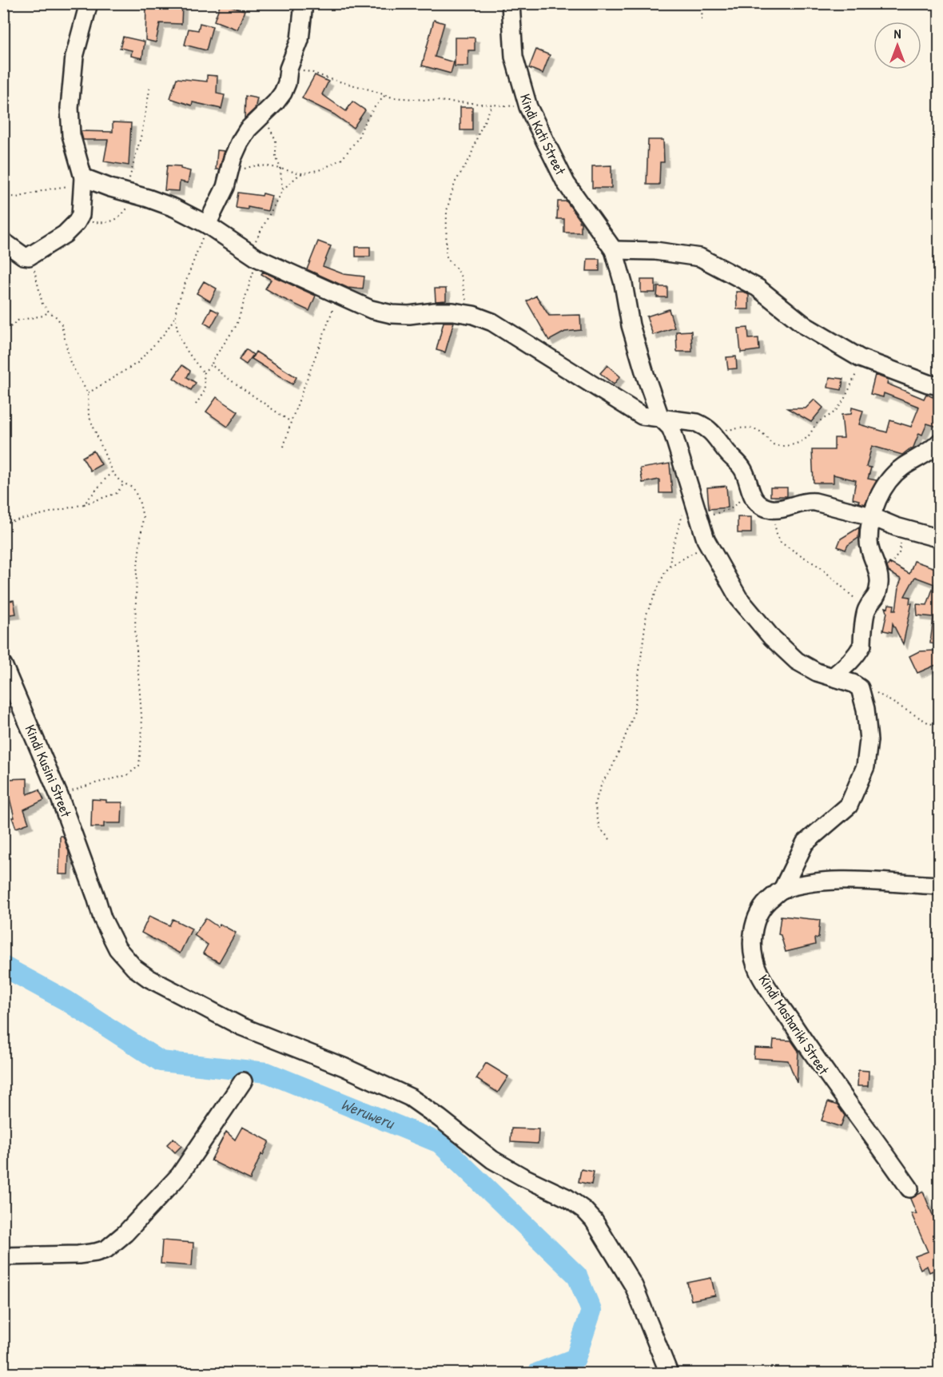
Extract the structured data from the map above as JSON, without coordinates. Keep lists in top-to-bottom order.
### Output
{
  "streets": {
    "street": ["Kindi Kati Street", "Kindi Kusini Street", "Kindi Mashariki Street"]
  },
  "water": ["Weruweru"],
  "north": "top"
}
